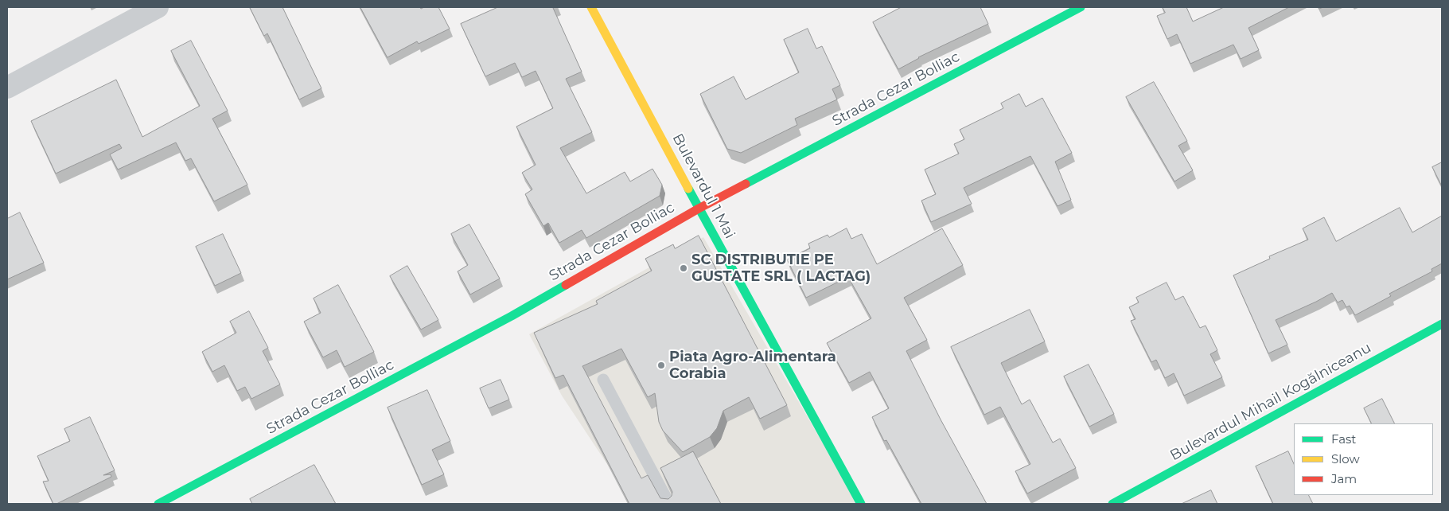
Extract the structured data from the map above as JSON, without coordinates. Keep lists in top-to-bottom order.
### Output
{
  "streets": {
    "street": ["Strada Cezar Bolliac", "Bulevardul 1 Mai", "Bulevardul Mihail Kogălniceanu"]
  },
  "crossings": [
    ["Strada Cezar Bolliac", "Bulevardul 1 Mai"]
  ],
  "places": ["SC DISTRIBUTIE PE GUSTATE SRL ( LACTAG)", "Piata Agro-Alimentara Corabia"],
  "legend": ["Fast", "Slow", "Jam"]
}
